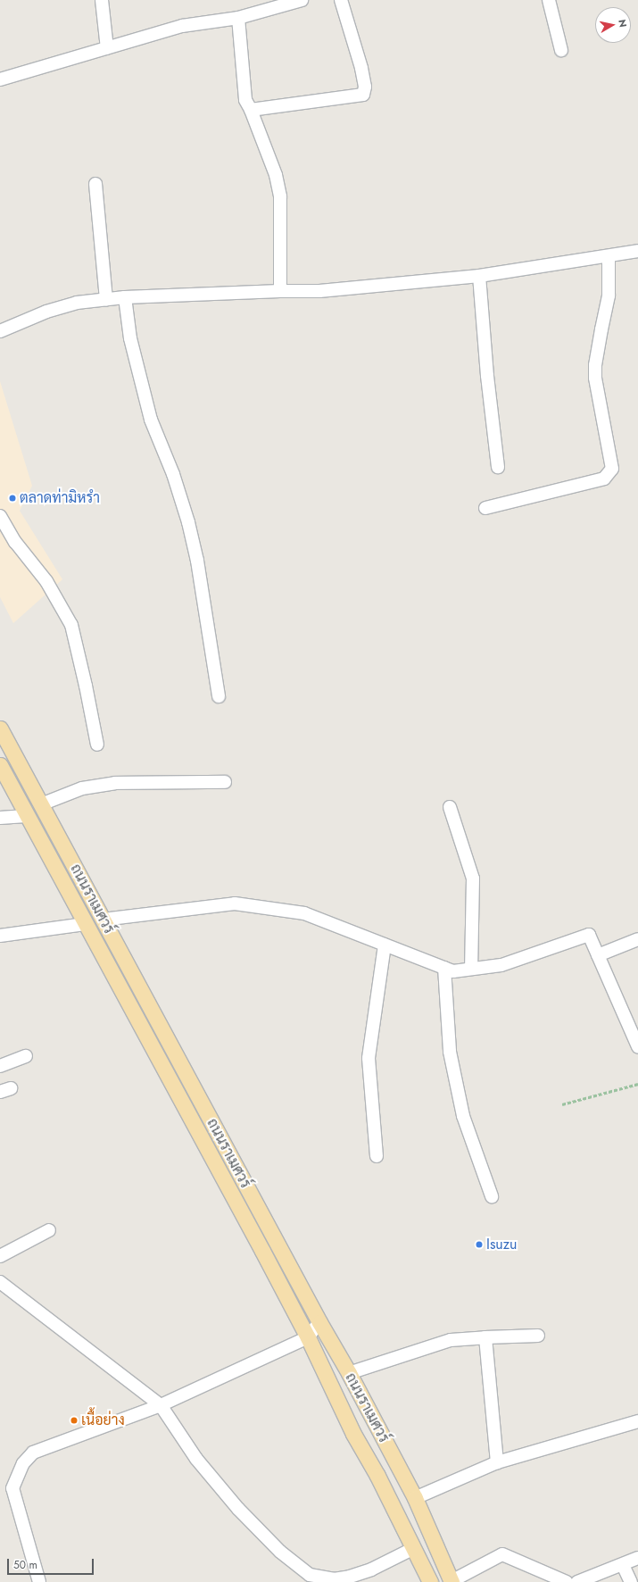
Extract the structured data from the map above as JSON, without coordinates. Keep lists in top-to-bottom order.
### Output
{
  "streets": {
    "main road": ["ถนนราเมศวร์"]
  },
  "places": ["ตลาดท่ามิหรำ", "Isuzu", "เนื้อย่าง"],
  "scale_bar": "50 m",
  "north": "right"
}
